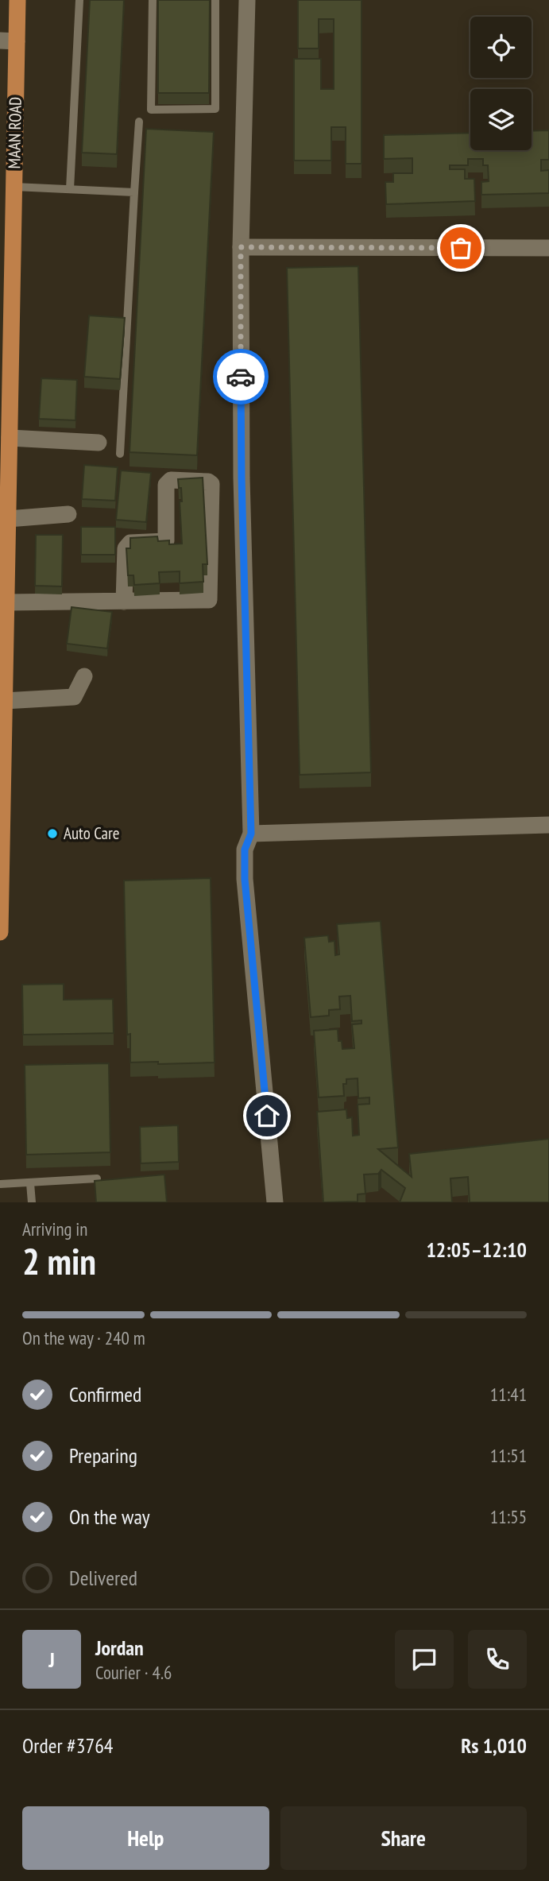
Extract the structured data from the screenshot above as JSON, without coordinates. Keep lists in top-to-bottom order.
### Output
{
  "streets": {
    "main road": ["MAAN ROAD"]
  },
  "places": ["Auto Care"],
  "page": {
    "heading": ["2 min", "Arriving in", "12:05–12:10"],
    "panel": [
      "Jordan",
      "Courier · 4.6",
      "Order #3764",
      "Rs 1,010"
    ],
    "bar": "On the way · 240 m",
    "list": [
      ["Confirmed", "11:41"],
      ["Preparing", "11:51"],
      ["On the way", "11:55"],
      "Delivered"
    ],
    "round": "J",
    "buttons": ["Help", "Share"]
  }
}
